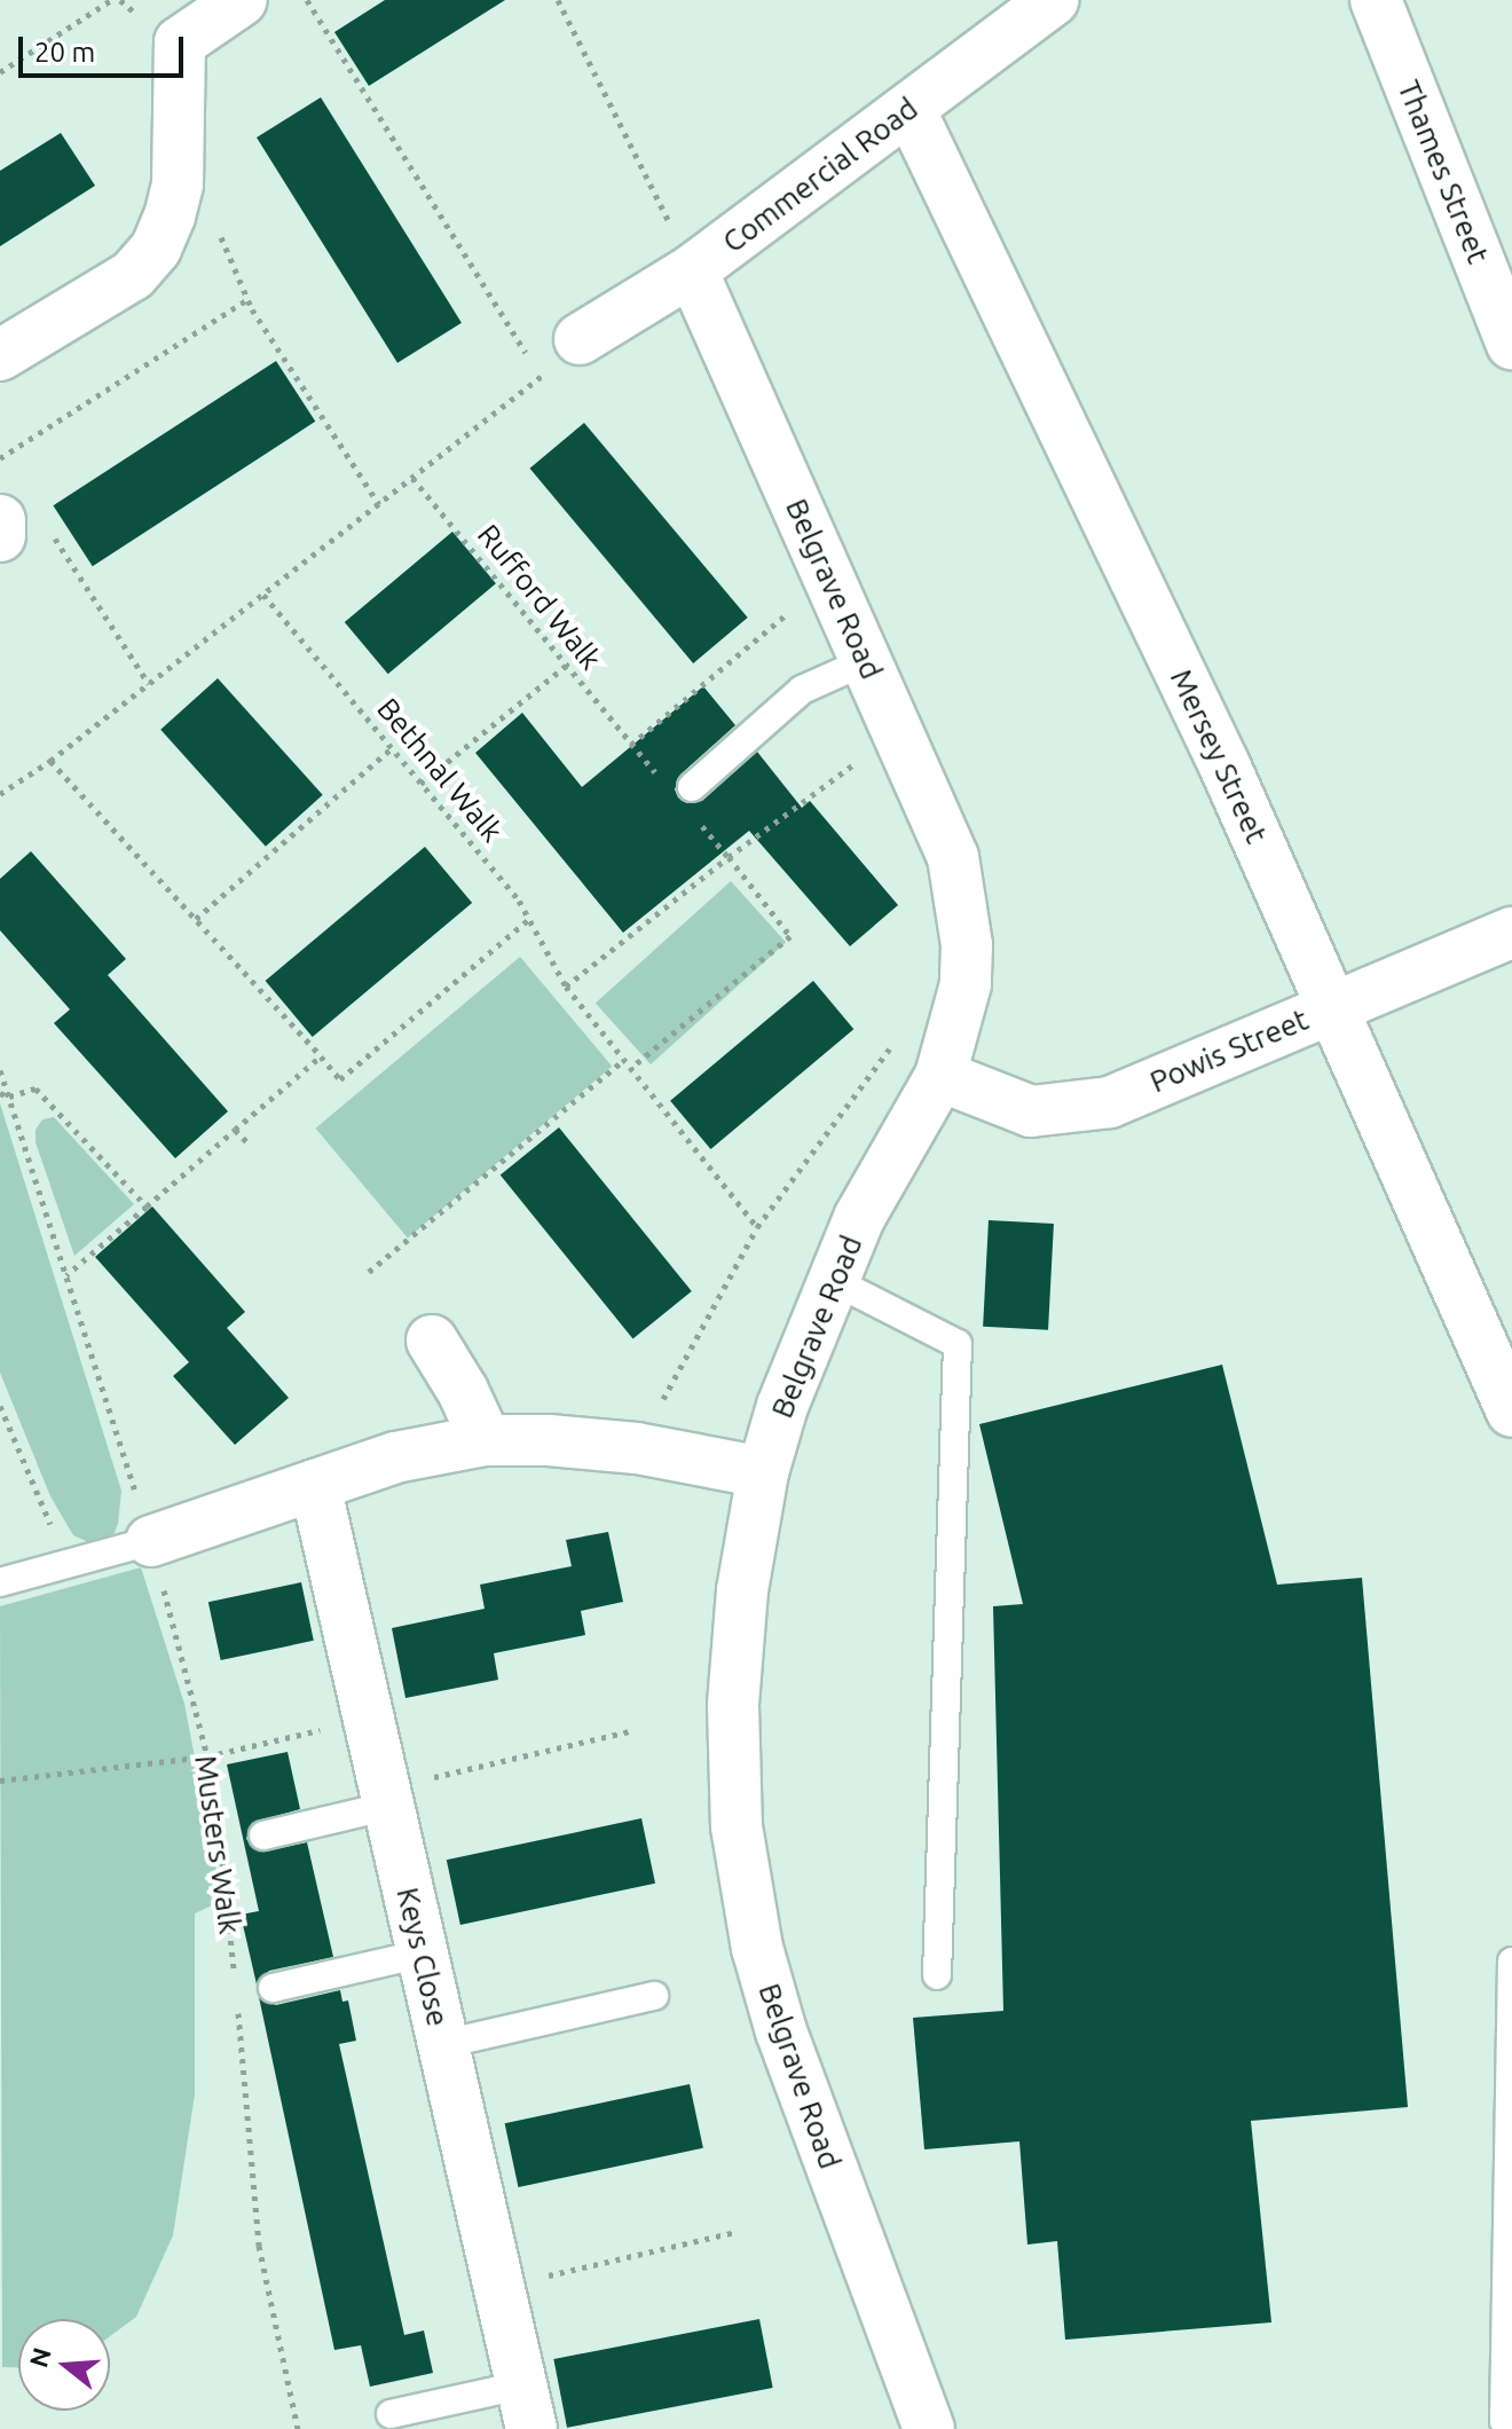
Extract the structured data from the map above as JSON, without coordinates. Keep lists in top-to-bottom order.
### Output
{
  "streets": {
    "street": [
      "Thames Street",
      "Commercial Road",
      "Belgrave Road",
      "Mersey Street",
      "Powis Street",
      "Keys Close"
    ],
    "path": ["Rufford Walk", "Bethnal Walk", "Musters Walk"]
  },
  "crossings": [
    ["Commercial Road", "Belgrave Road"],
    ["Commercial Road", "Mersey Street"],
    ["Belgrave Road", "Rufford Walk"],
    ["Belgrave Road", "Powis Street"],
    ["Mersey Street", "Powis Street"]
  ],
  "scale_bar": "20 m",
  "north": "left"
}
